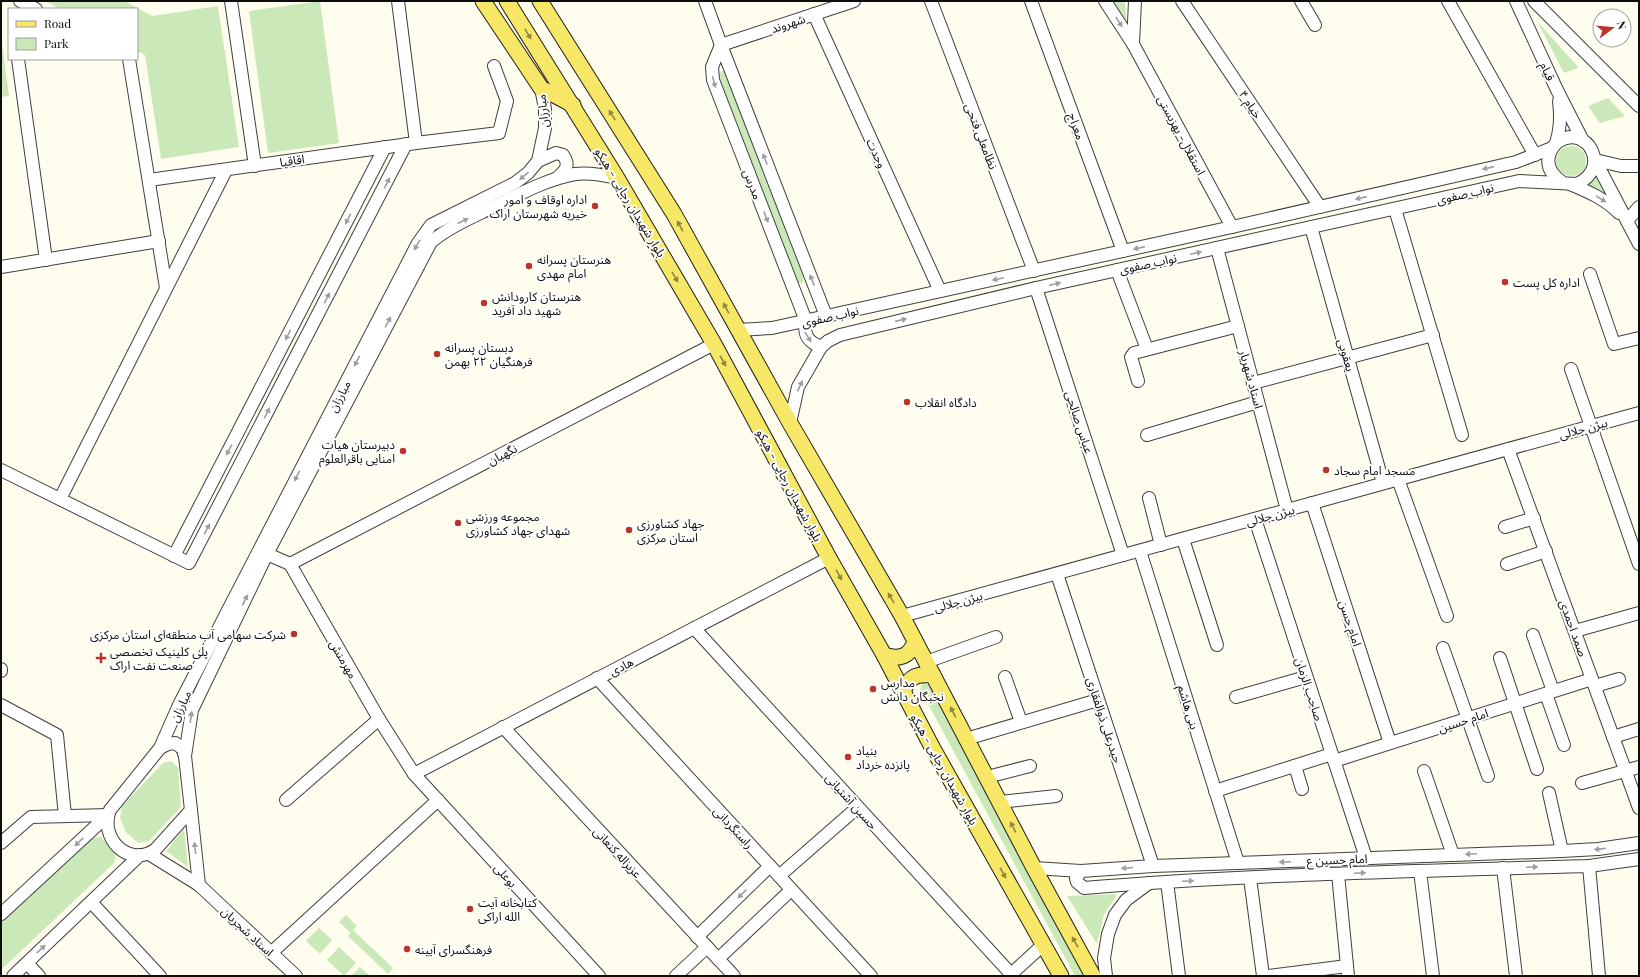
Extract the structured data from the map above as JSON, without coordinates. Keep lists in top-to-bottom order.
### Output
{
  "streets": {
    "main road": ["بلوار شهیدان رجایی - هپکو"],
    "street": [
      "شهروند",
      "قیام",
      "خیام ۴",
      "مبارزان",
      "معراج",
      "استقلال- بهزیستی",
      "نظامعلی فتحی",
      "وحدت",
      "اقاقیا",
      "مدرس",
      "نواب صفوی",
      "یعقوبی",
      "استاد شهریار",
      "عباس صالحی",
      "بیژن جلالی",
      "نگهبان",
      "امام حسن",
      "صمد احمدی",
      "مهرمنش",
      "هادی",
      "صاحب الزمان",
      "بنی هاشم",
      "حیدرعلی ذوالفقاری",
      "امام حسین",
      "حسین آشتیانی",
      "راستگردانی",
      "عزیزاله کنعانی",
      "امام حسین ع",
      "بوعلی",
      "استاد شجریان"
    ]
  },
  "crossings": [
    ["شهروند", "وحدت"],
    ["شهروند", "مدرس"],
    ["قیام", "نواب صفوی"],
    ["خیام ۴", "نواب صفوی"],
    ["مبارزان", "بلوار شهیدان رجایی - هپکو"],
    ["مبارزان", "استاد شجریان"],
    ["معراج", "نواب صفوی"],
    ["استقلال- بهزیستی", "نواب صفوی"],
    ["نظامعلی فتحی", "نواب صفوی"],
    ["وحدت", "نواب صفوی"],
    ["مدرس", "نواب صفوی"],
    ["نواب صفوی", "یعقوبی"],
    ["نواب صفوی", "استاد شهریار"],
    ["نواب صفوی", "عباس صالحی"],
    ["بلوار شهیدان رجایی - هپکو", "نگهبان"],
    ["بلوار شهیدان رجایی - هپکو", "هادی"],
    ["یعقوبی", "بیژن جلالی"],
    ["استاد شهریار", "بیژن جلالی"],
    ["عباس صالحی", "بیژن جلالی"],
    ["بیژن جلالی", "امام حسن"],
    ["بیژن جلالی", "صمد احمدی"],
    ["بیژن جلالی", "صاحب الزمان"],
    ["بیژن جلالی", "بنی هاشم"],
    ["بیژن جلالی", "حیدرعلی ذوالفقاری"],
    ["نگهبان", "مهرمنش"],
    ["امام حسن", "امام حسین"],
    ["صمد احمدی", "امام حسین"],
    ["مهرمنش", "هادی"],
    ["مهرمنش", "بوعلی"],
    ["هادی", "حسین آشتیانی"],
    ["هادی", "راستگردانی"],
    ["هادی", "عزیزاله کنعانی"],
    ["هادی", "بوعلی"],
    ["صاحب الزمان", "امام حسین"],
    ["صاحب الزمان", "امام حسین ع"],
    ["بنی هاشم", "امام حسین"],
    ["بنی هاشم", "امام حسین ع"],
    ["حیدرعلی ذوالفقاری", "امام حسین ع"]
  ],
  "places": {
    "other": [
      "اداره اوقاف و امور خیریه شهرستان اراک",
      "هنرستان پسرانه امام مهدی",
      "اداره کل پست",
      "هنرستان کارودانش شهید داد آفرید",
      "دبستان پسرانه فرهنگیان ۲۲ بهمن",
      "دادگاه انقلاب",
      "دبیرستان هیات امنایی باقرالعلوم",
      "مسجد امام سجاد",
      "مجموعه ورزشی شهدای جهاد کشاورزی",
      "جهاد کشاورزی استان مرکزی",
      "شرکت سهامی آب منطقه‌ای استان مرکزی",
      "مدارس نخبگان دانش",
      "بنیاد پانزده خرداد",
      "کتابخانه آیت الله اراکی",
      "فرهنگسرای آیینه"
    ],
    "health": ["پلی کلینیک تخصصی صنعت نفت اراک"]
  },
  "legend": ["Road", "Park"],
  "north": "right"
}
